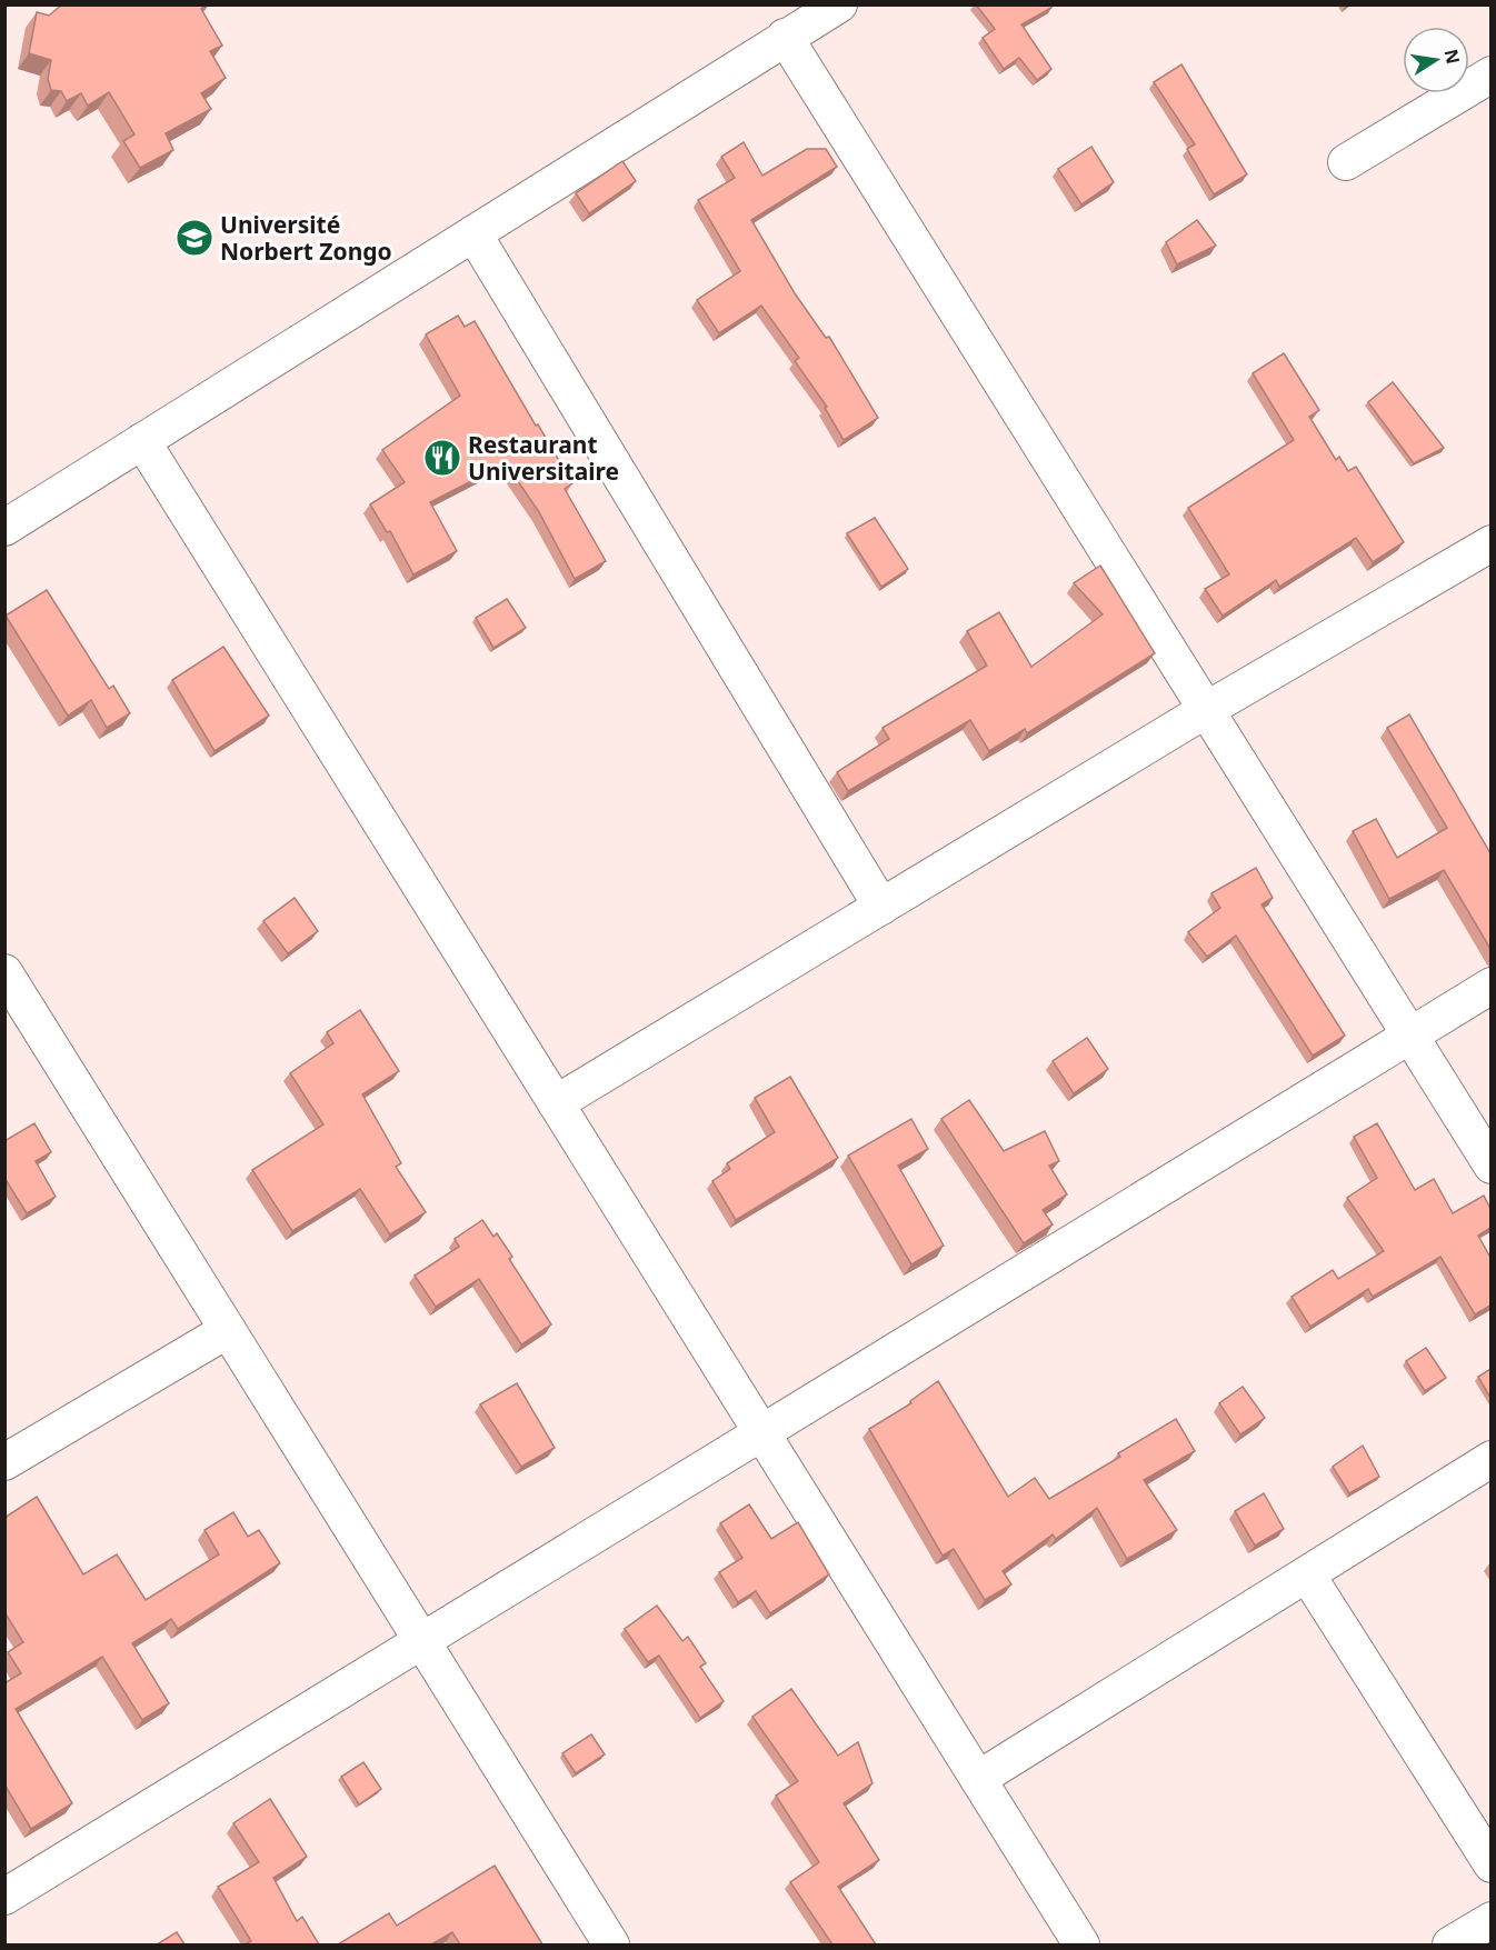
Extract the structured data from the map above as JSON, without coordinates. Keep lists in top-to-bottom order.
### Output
{
  "places": {
    "school or university": ["Université Norbert Zongo"],
    "restaurant": ["Restaurant Universitaire"]
  },
  "north": "right"
}
